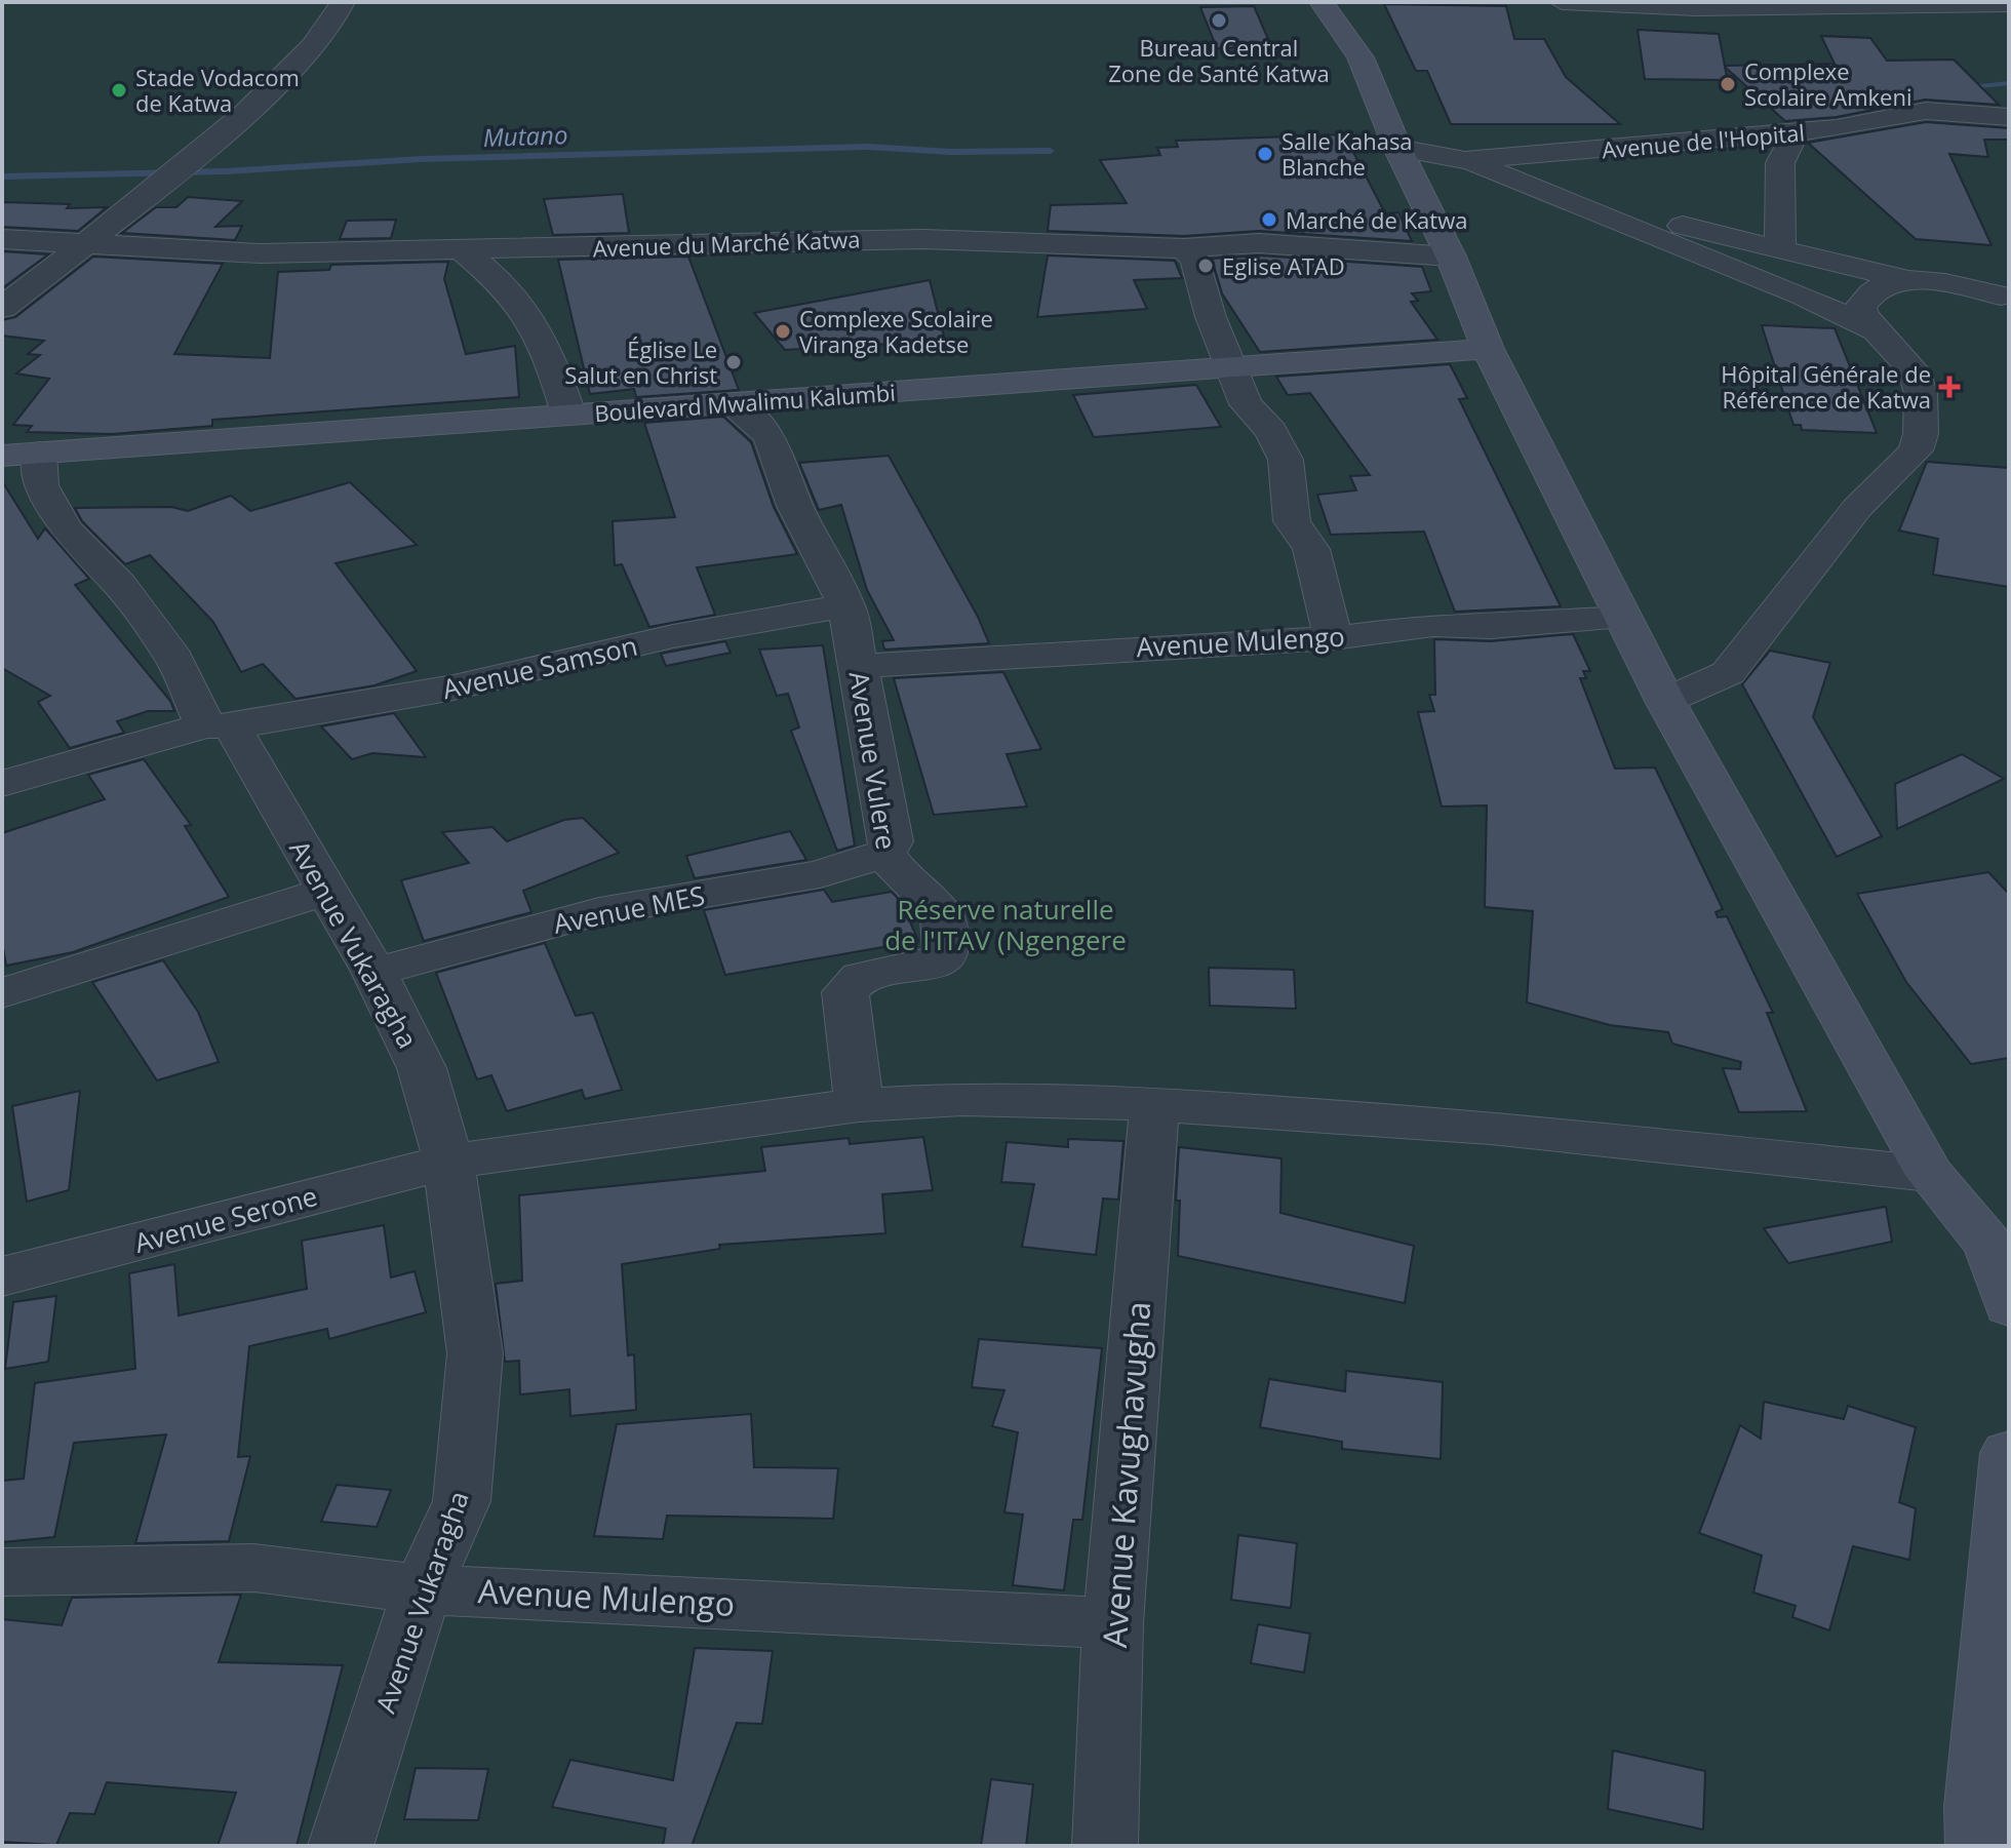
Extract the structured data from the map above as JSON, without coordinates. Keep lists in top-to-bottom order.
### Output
{
  "streets": {
    "main road": ["Boulevard Mwalimu Kalumbi"],
    "street": [
      "Avenue de l'Hopital",
      "Avenue du Marché Katwa",
      "Avenue Mulengo",
      "Avenue Samson",
      "Avenue Vulere",
      "Avenue MES",
      "Avenue Vukaragha",
      "Avenue Serone",
      "Avenue Kavughavugha"
    ]
  },
  "crossings": [
    ["Boulevard Mwalimu Kalumbi", "Avenue Vulere"],
    ["Boulevard Mwalimu Kalumbi", "Avenue Vukaragha"],
    ["Avenue Mulengo", "Avenue Vulere"],
    ["Avenue Mulengo", "Avenue Vukaragha"],
    ["Avenue Mulengo", "Avenue Kavughavugha"],
    ["Avenue Samson", "Avenue Vulere"],
    ["Avenue Samson", "Avenue Vukaragha"],
    ["Avenue Vulere", "Avenue MES"],
    ["Avenue Vulere", "Avenue Serone"],
    ["Avenue MES", "Avenue Vukaragha"],
    ["Avenue Vukaragha", "Avenue Serone"],
    ["Avenue Serone", "Avenue Kavughavugha"]
  ],
  "water": ["Mutano"],
  "parks": ["Réserve naturelle de l'ITAV (Ngengere"],
  "places": {
    "other": [
      "Bureau Central Zone de Santé Katwa",
      "Complexe Scolaire Amkeni",
      "Stade Vodacom de Katwa",
      "Salle Kahasa Blanche",
      "Marché de Katwa",
      "Eglise ATAD",
      "Complexe Scolaire Viranga Kadetse",
      "Église Le Salut en Christ"
    ],
    "health": ["Hôpital Générale de Référence de Katwa"]
  }
}
